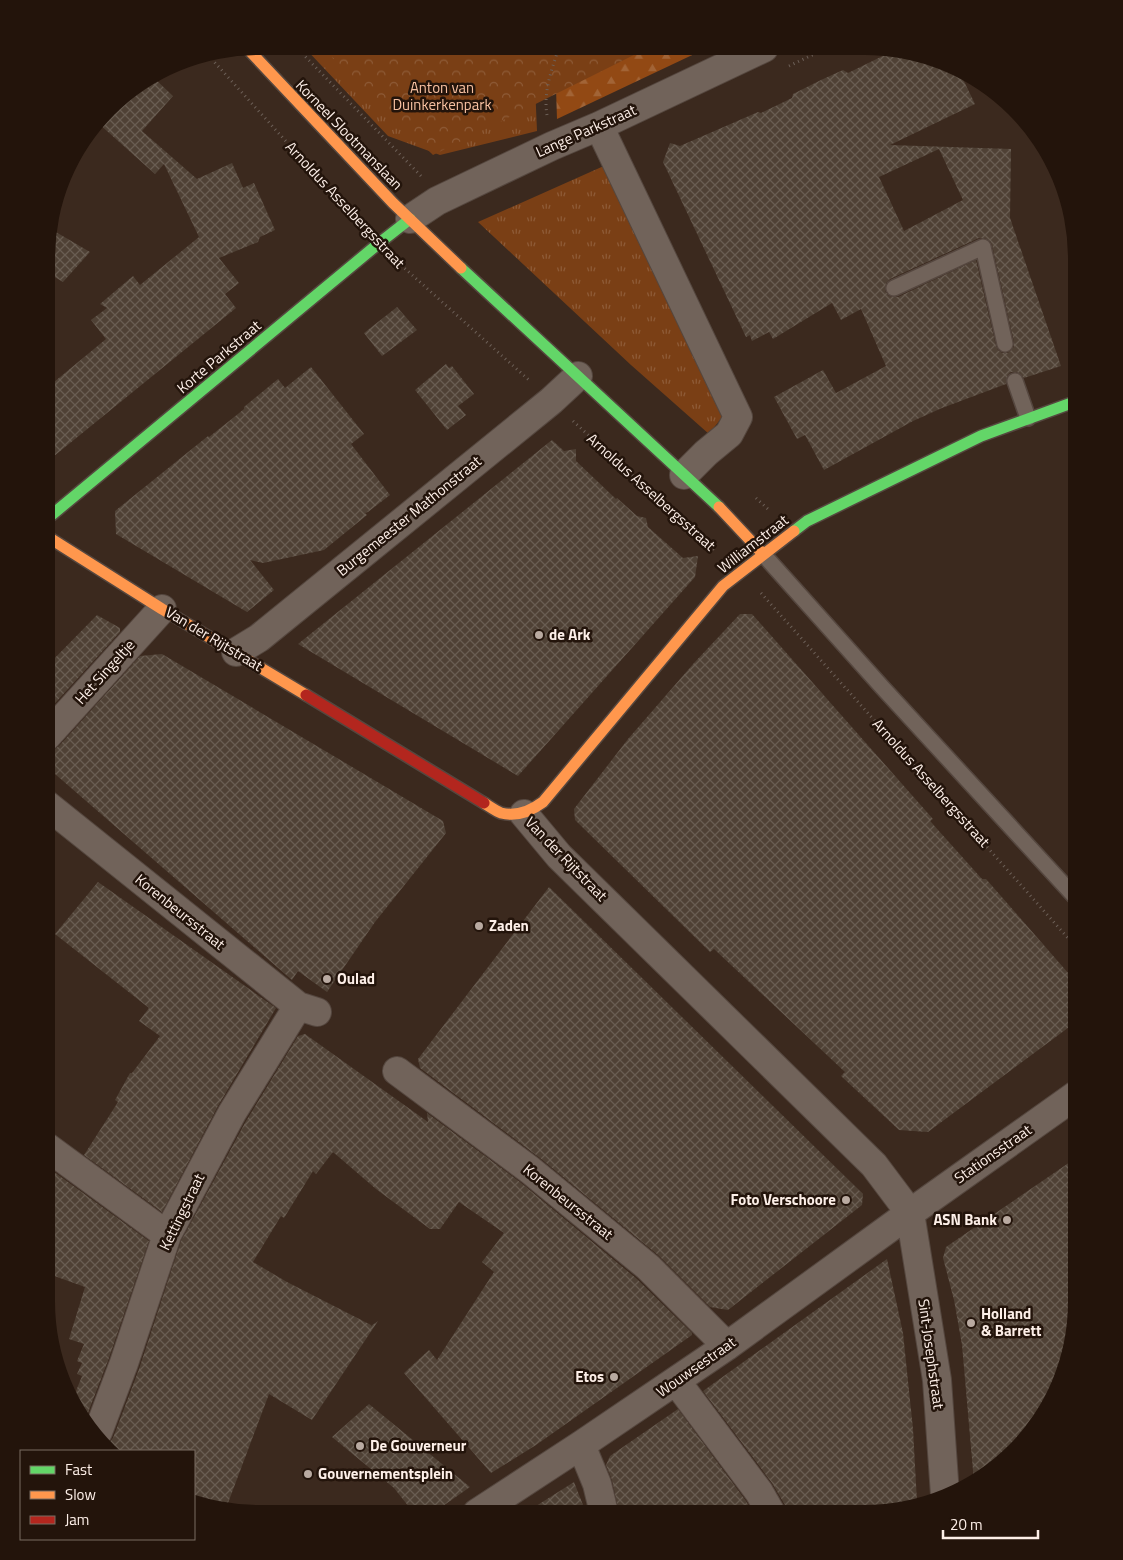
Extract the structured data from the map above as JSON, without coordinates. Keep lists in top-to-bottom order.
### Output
{
  "streets": {
    "street": [
      "Lange Parkstraat",
      "Korneel Slootmanslaan",
      "Arnoldus Asselbergsstraat",
      "Korte Parkstraat",
      "Burgemeester Mathonstraat",
      "Williamstraat",
      "Van der Rijtstraat",
      "Het Singeltje",
      "Korenbeursstraat",
      "Stationsstraat",
      "Kettingstraat",
      "Sint-Josephstraat",
      "Wouwsestraat"
    ]
  },
  "crossings": [
    ["Lange Parkstraat", "Korneel Slootmanslaan"],
    ["Lange Parkstraat", "Arnoldus Asselbergsstraat"],
    ["Lange Parkstraat", "Korte Parkstraat"],
    ["Korneel Slootmanslaan", "Arnoldus Asselbergsstraat"],
    ["Korneel Slootmanslaan", "Korte Parkstraat"],
    ["Arnoldus Asselbergsstraat", "Korte Parkstraat"],
    ["Arnoldus Asselbergsstraat", "Burgemeester Mathonstraat"],
    ["Arnoldus Asselbergsstraat", "Williamstraat"],
    ["Burgemeester Mathonstraat", "Van der Rijtstraat"],
    ["Williamstraat", "Van der Rijtstraat"],
    ["Van der Rijtstraat", "Het Singeltje"],
    ["Van der Rijtstraat", "Stationsstraat"],
    ["Van der Rijtstraat", "Sint-Josephstraat"],
    ["Van der Rijtstraat", "Wouwsestraat"],
    ["Korenbeursstraat", "Kettingstraat"],
    ["Korenbeursstraat", "Wouwsestraat"],
    ["Stationsstraat", "Sint-Josephstraat"],
    ["Stationsstraat", "Wouwsestraat"],
    ["Sint-Josephstraat", "Wouwsestraat"]
  ],
  "parks": ["Anton van Duinkerkenpark"],
  "places": [
    "de Ark",
    "Zaden",
    "Oulad",
    "Foto Verschoore",
    "ASN Bank",
    "Holland & Barrett",
    "Etos",
    "De Gouverneur",
    "Gouvernementsplein"
  ],
  "legend": ["Fast", "Slow", "Jam"],
  "scale_bar": "20 m"
}
